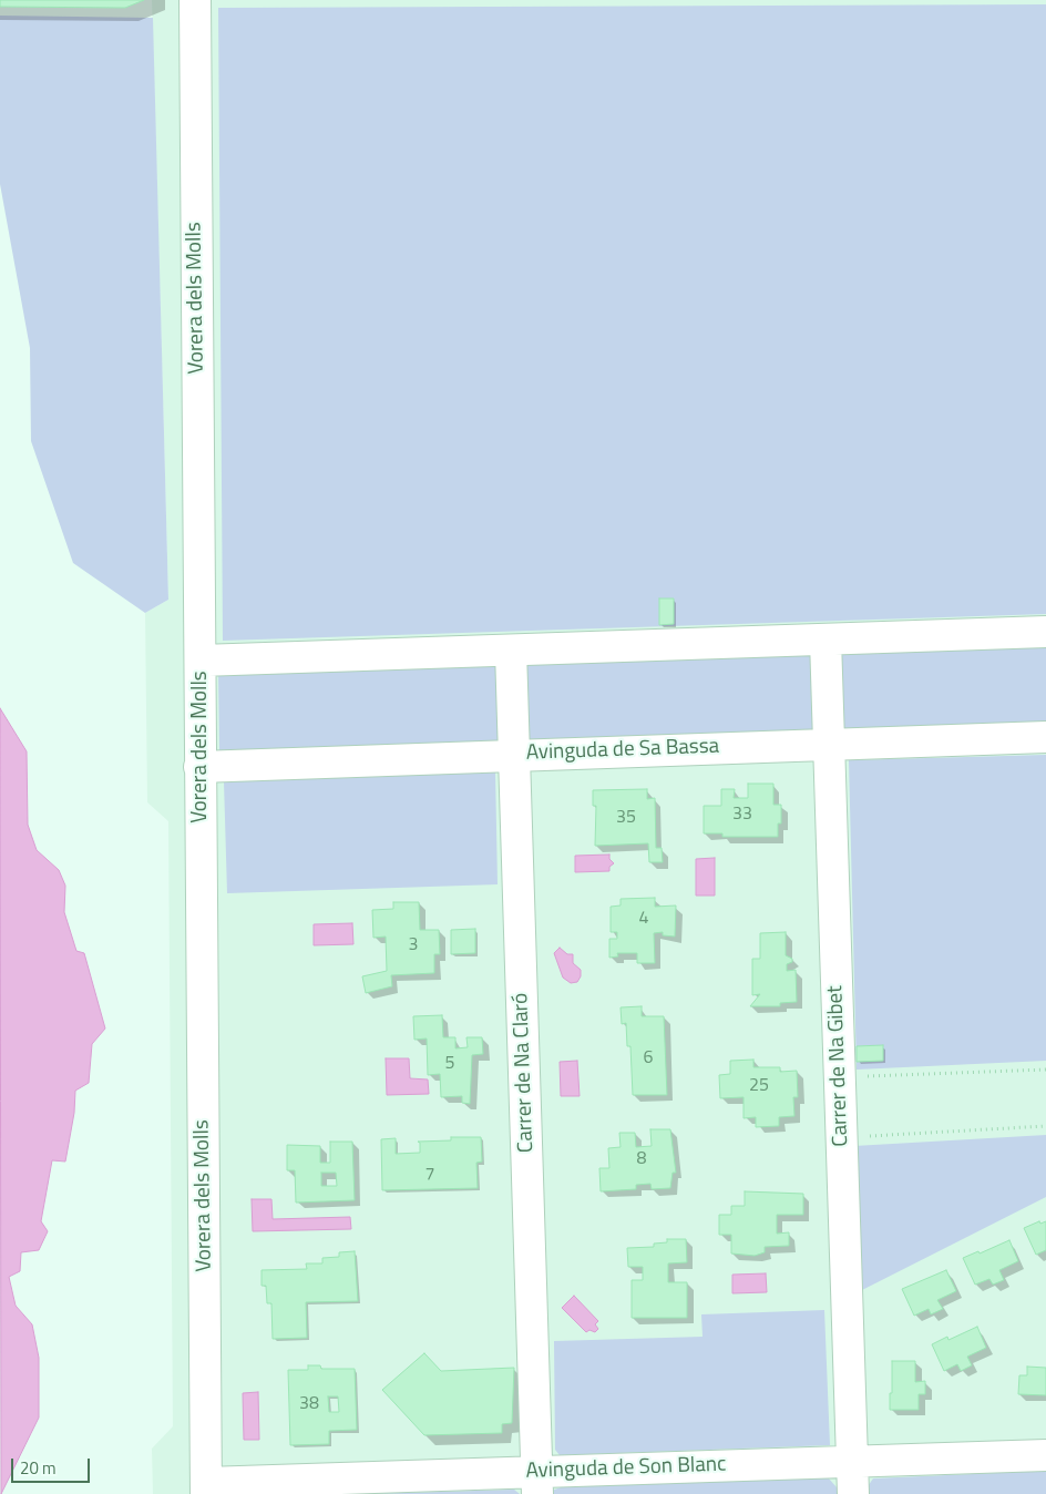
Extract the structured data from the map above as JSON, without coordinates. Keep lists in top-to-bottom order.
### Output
{
  "streets": {
    "street": [
      "Vorera dels Molls",
      "Avinguda de Sa Bassa",
      "Carrer de Na Gibet",
      "Carrer de Na Claró",
      "Avinguda de Son Blanc"
    ]
  },
  "crossings": [
    ["Vorera dels Molls", "Avinguda de Sa Bassa"],
    ["Vorera dels Molls", "Avinguda de Son Blanc"],
    ["Avinguda de Sa Bassa", "Carrer de Na Gibet"],
    ["Avinguda de Sa Bassa", "Carrer de Na Claró"],
    ["Carrer de Na Gibet", "Avinguda de Son Blanc"],
    ["Carrer de Na Claró", "Avinguda de Son Blanc"]
  ],
  "house_numbers": [
    "33",
    "35",
    "4",
    "3",
    "6",
    "5",
    "25",
    "8",
    "7",
    "38"
  ],
  "scale_bar": "20 m"
}
